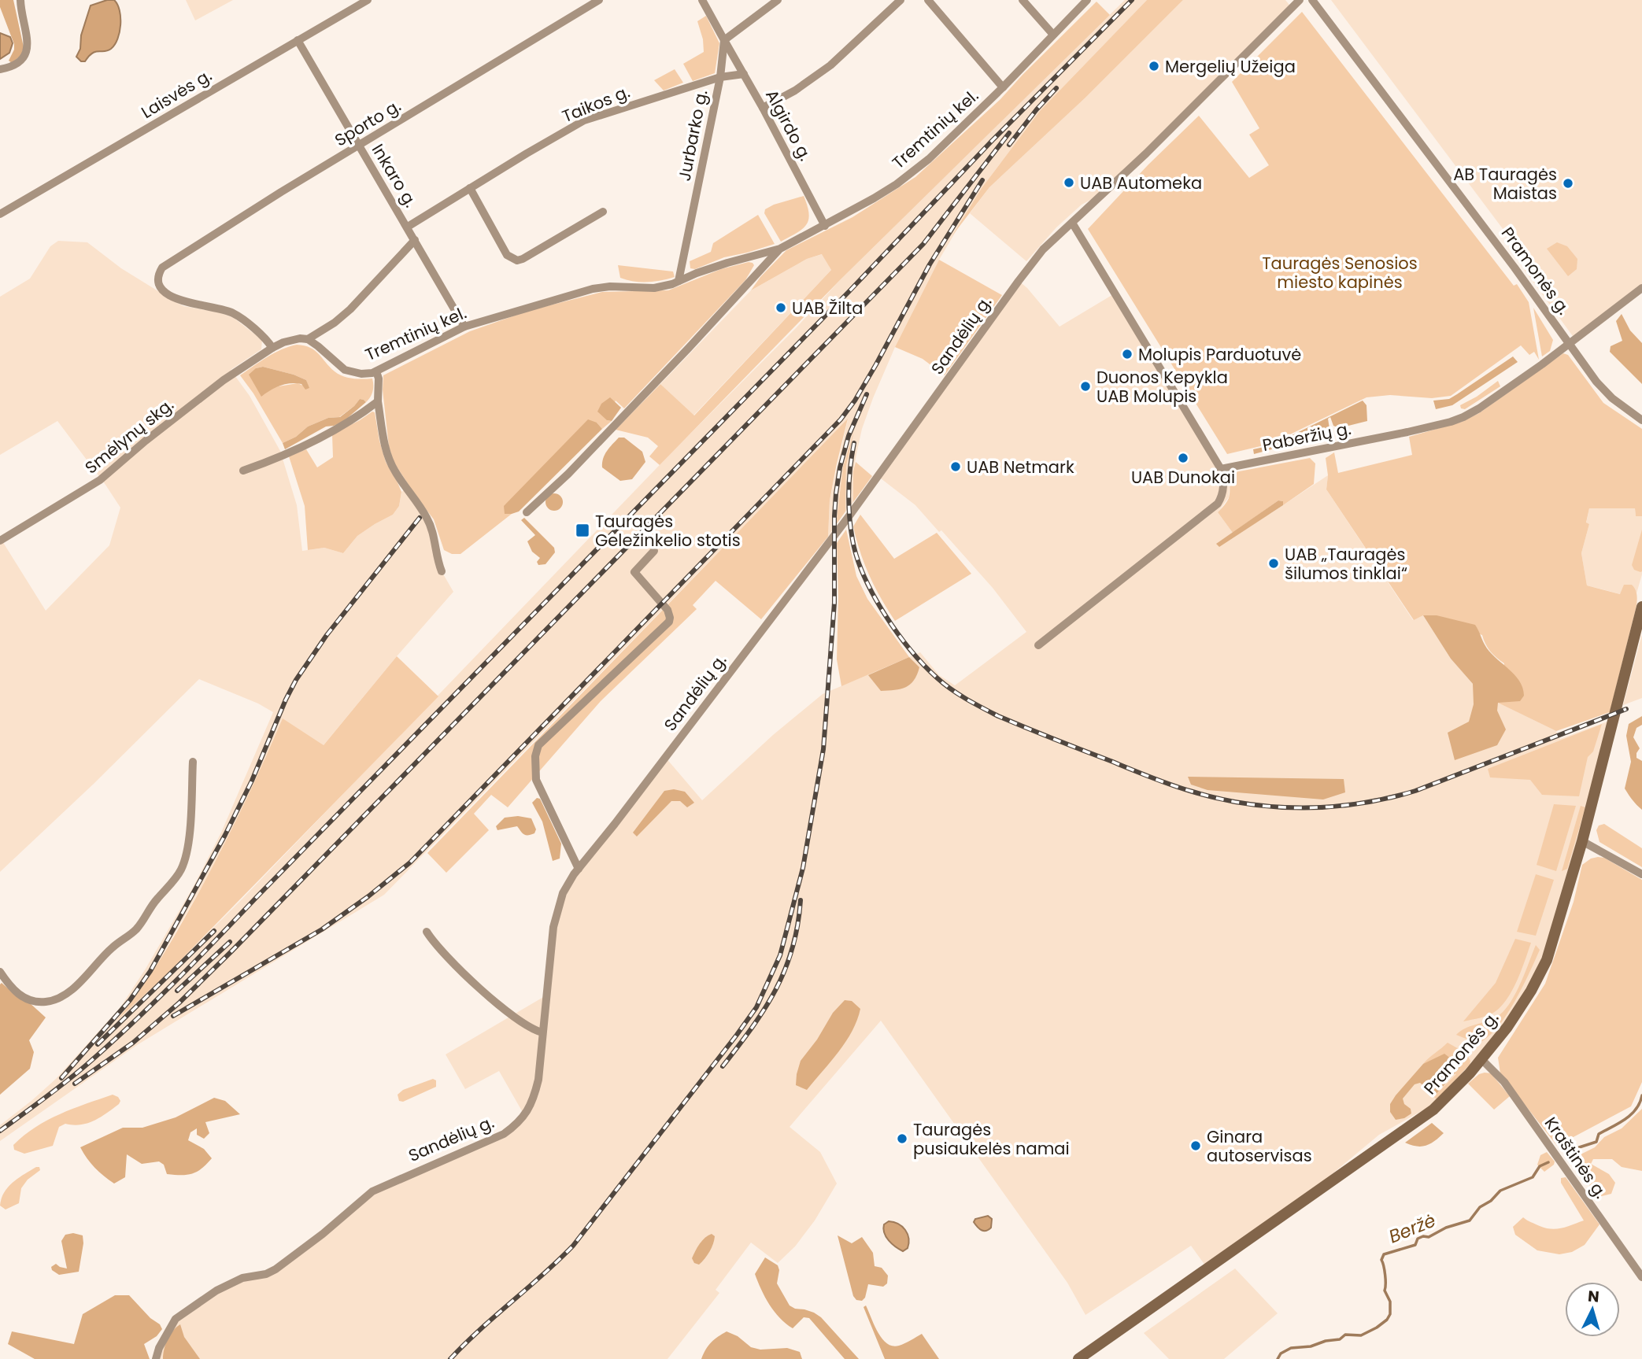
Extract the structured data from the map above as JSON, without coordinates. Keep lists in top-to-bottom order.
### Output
{
  "streets": {
    "main road": ["Pramonės g."],
    "street": [
      "Laisvės g.",
      "Taikos g.",
      "Sporto g.",
      "Algirdo g.",
      "Tremtinių kel.",
      "Jurbarko g.",
      "Inkaro g.",
      "Sandėlių g.",
      "Smėlynų skg.",
      "Paberžių g.",
      "Kraštinės g."
    ]
  },
  "crossings": [
    ["Laisvės g.", "Inkaro g."],
    ["Taikos g.", "Algirdo g."],
    ["Taikos g.", "Jurbarko g."],
    ["Taikos g.", "Inkaro g."],
    ["Sporto g.", "Inkaro g."],
    ["Sporto g.", "Smėlynų skg."],
    ["Algirdo g.", "Tremtinių kel."],
    ["Algirdo g.", "Jurbarko g."],
    ["Tremtinių kel.", "Jurbarko g."],
    ["Tremtinių kel.", "Inkaro g."],
    ["Pramonės g.", "Paberžių g."],
    ["Pramonės g.", "Kraštinės g."]
  ],
  "water": ["Beržė"],
  "parks": ["Tauragės Senosios miesto kapinės"],
  "places": {
    "other": [
      "Mergelių Užeiga",
      "UAB Automeka",
      "AB Tauragės Maistas",
      "UAB Žilta",
      "Molupis Parduotuvė",
      "Duonos Kepykla UAB Molupis",
      "UAB Dunokai",
      "UAB Netmark",
      "UAB „Tauragės šilumos tinklai“",
      "Tauragės pusiaukelės namai",
      "Ginara autoservisas"
    ],
    "transit": ["Tauragės Geležinkelio stotis"]
  },
  "north": "top"
}
